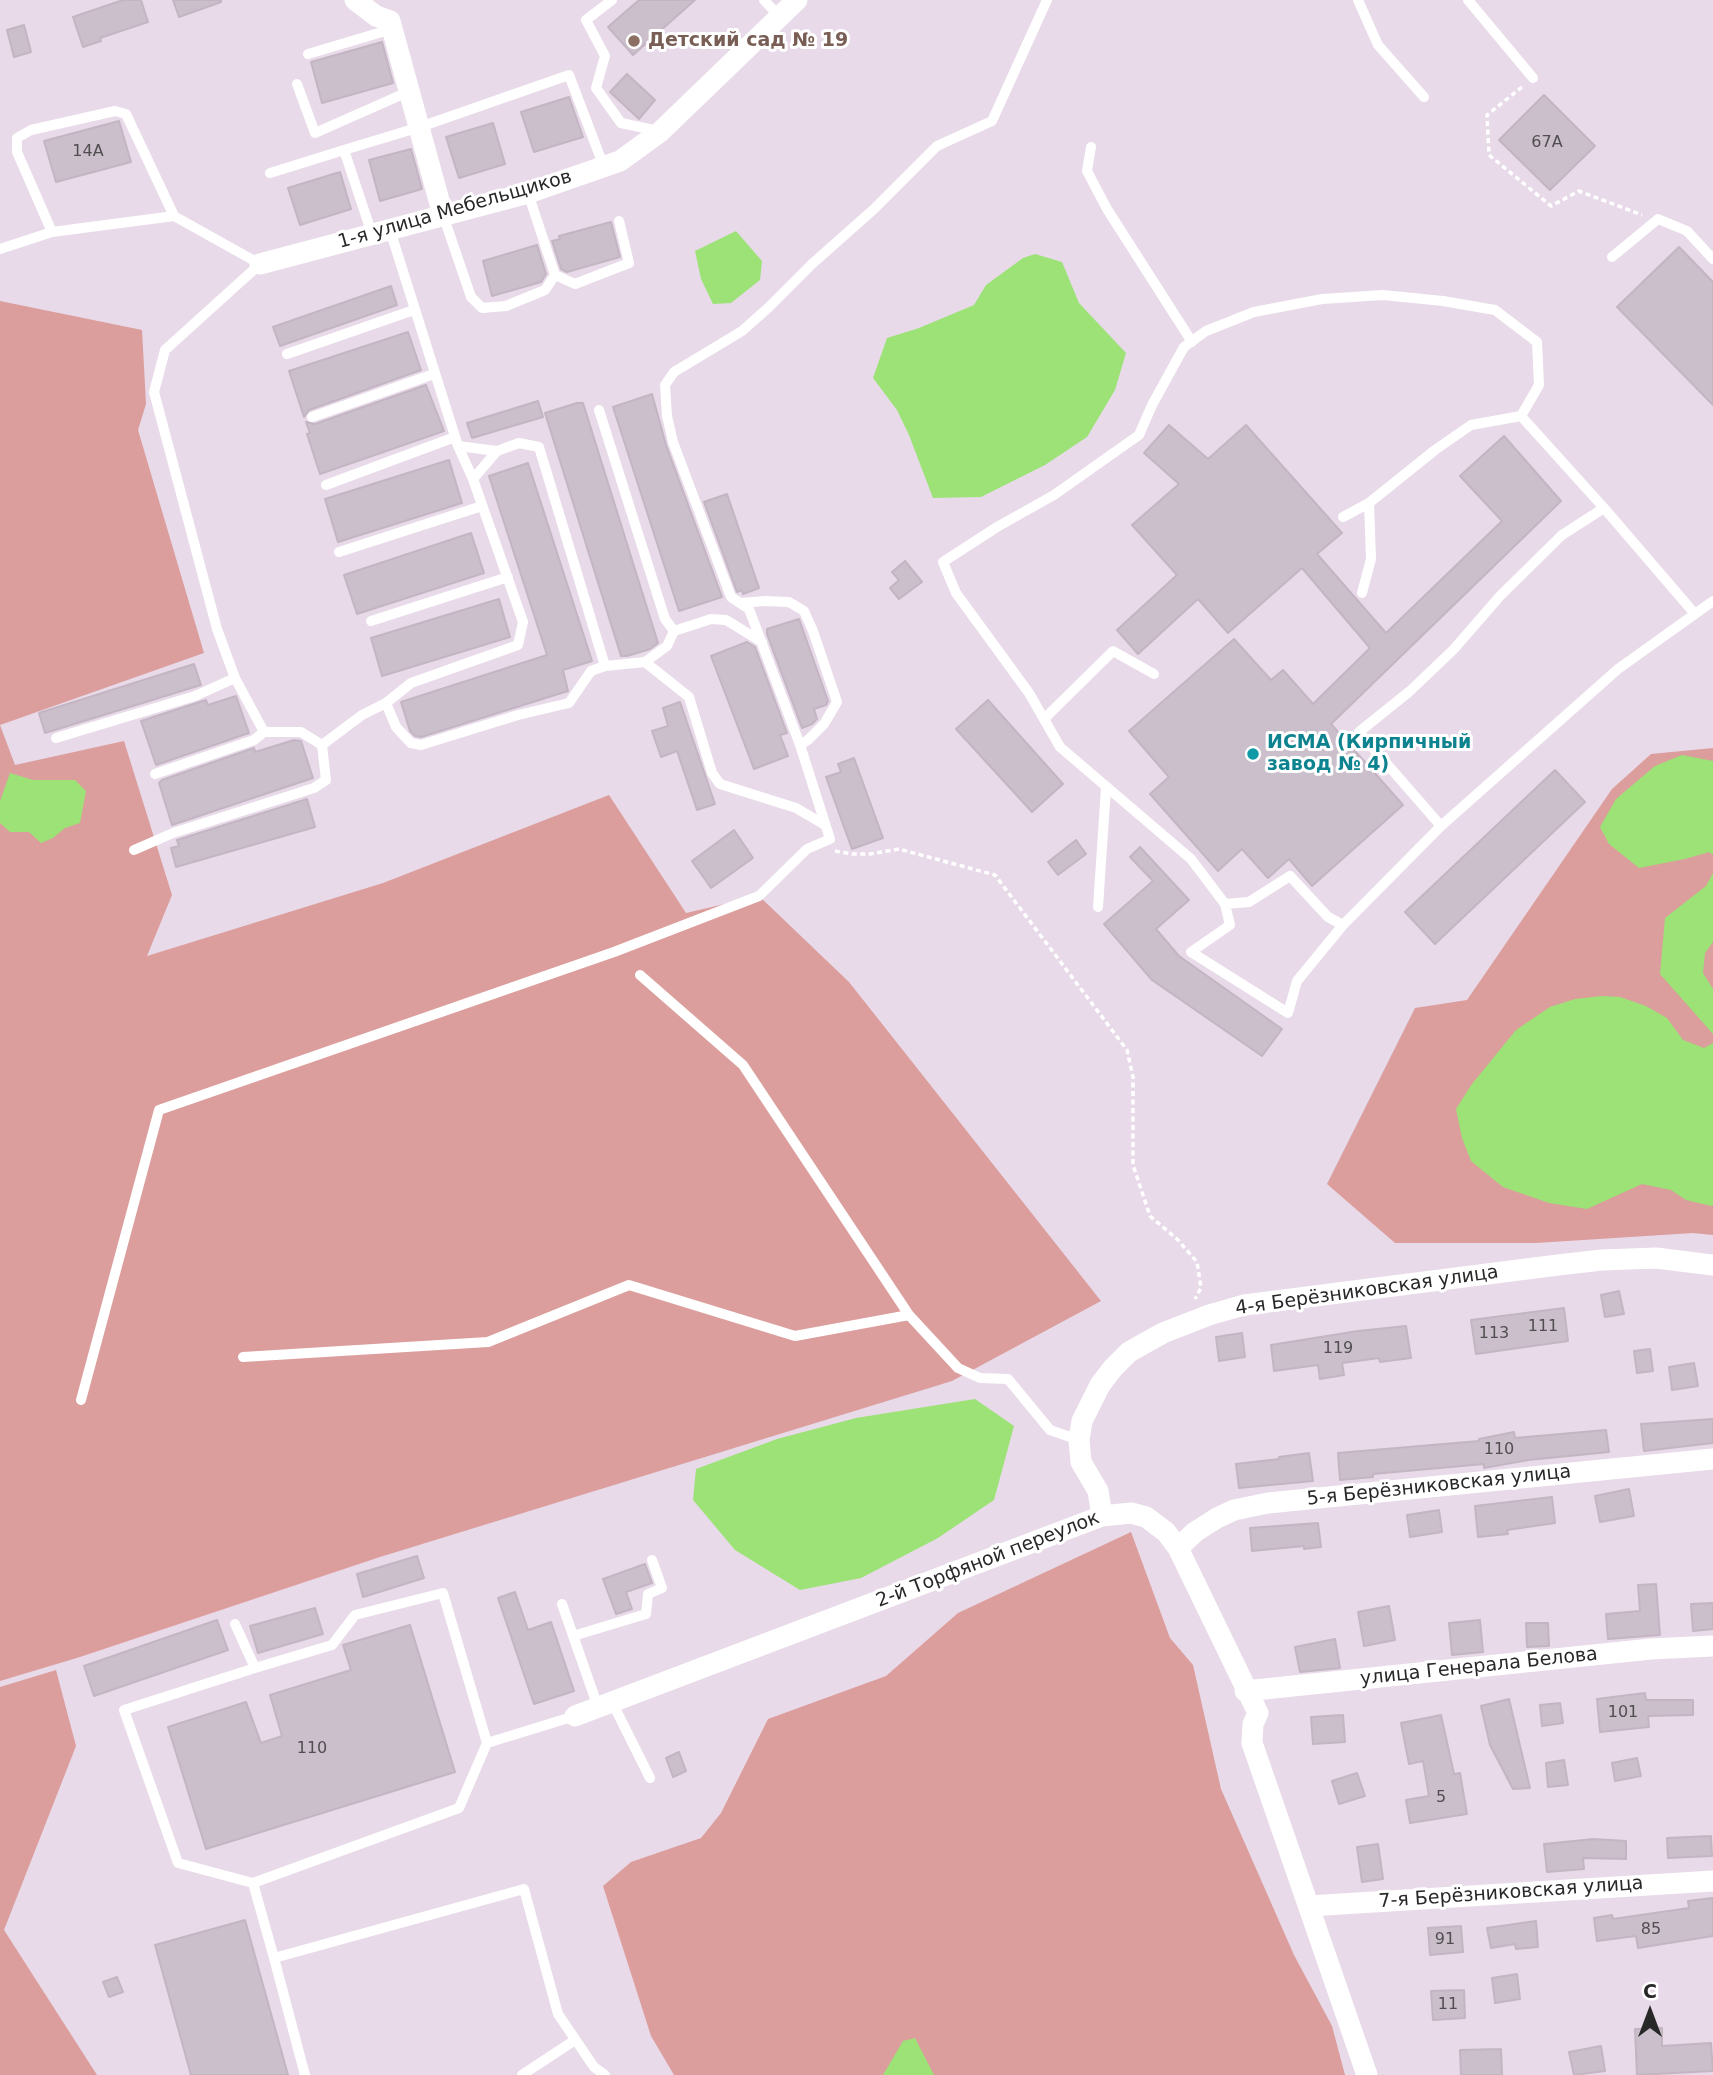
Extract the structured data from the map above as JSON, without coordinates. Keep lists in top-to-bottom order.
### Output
{
  "streets": {
    "street": [
      "1-я улица Мебельщиков",
      "4-я Берёзниковская улица",
      "5-я Берёзниковская улица",
      "2-й Торфяной переулок",
      "улица Генерала Белова",
      "7-я Берёзниковская улица"
    ]
  },
  "crossings": [
    ["4-я Берёзниковская улица", "2-й Торфяной переулок"],
    ["5-я Берёзниковская улица", "2-й Торфяной переулок"],
    ["2-й Торфяной переулок", "улица Генерала Белова"],
    ["2-й Торфяной переулок", "7-я Берёзниковская улица"]
  ],
  "places": ["Детский сад № 19", "ИСМА (Кирпичный завод № 4)"],
  "house_numbers": [
    "67А",
    "14А",
    "111",
    "113",
    "119",
    "110",
    "101",
    "110",
    "5",
    "85",
    "91",
    "11"
  ],
  "north": "top"
}
